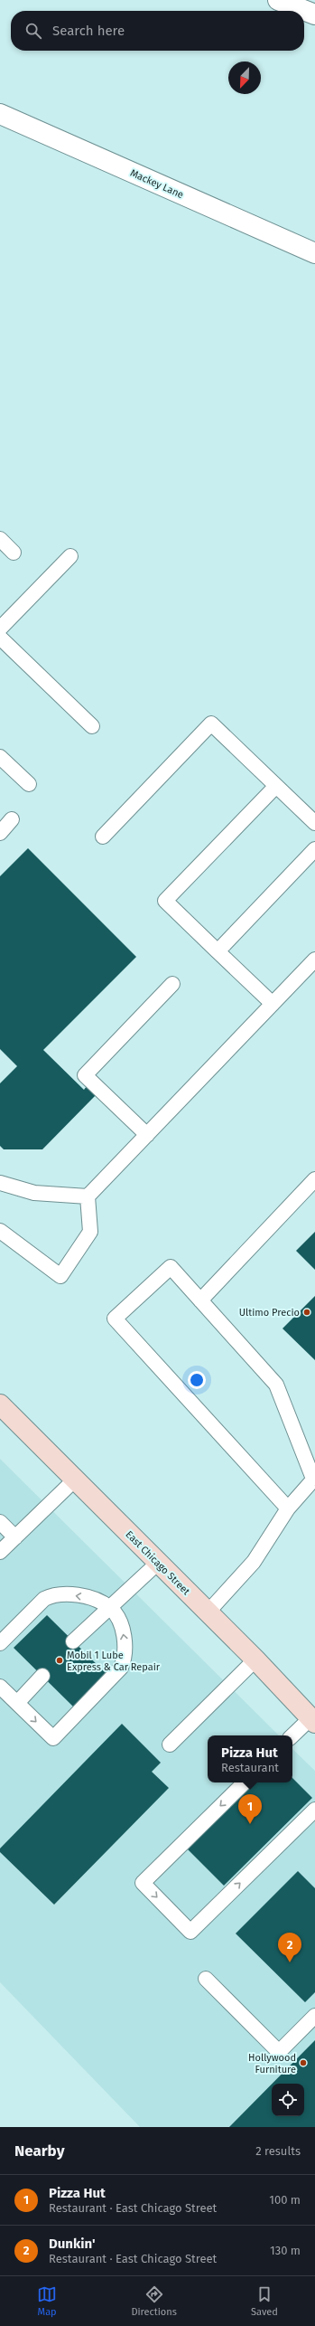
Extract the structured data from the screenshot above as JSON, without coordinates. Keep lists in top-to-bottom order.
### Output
{
  "streets": {
    "main road": ["East Chicago Street"],
    "street": ["Mackey Lane"]
  },
  "places": ["Ultimo Precio", "Mobil 1 Lube Express & Car Repair", "Hollywood Furniture"],
  "north": "bottom left",
  "page": {
    "search": "Search here",
    "popup": ["Pizza Hut", "Restaurant"],
    "pins": ["1", "2"],
    "heading": ["Nearby", "2 results"],
    "list": [
      {
        "mark": "1",
        "name": "Pizza Hut",
        "note": "Restaurant · East Chicago Street",
        "value": "100 m"
      },
      {
        "mark": "2",
        "name": "Dunkin'",
        "note": "Restaurant · East Chicago Street",
        "value": "130 m"
      }
    ],
    "nav": ["Map", "Directions", "Saved"]
  }
}
